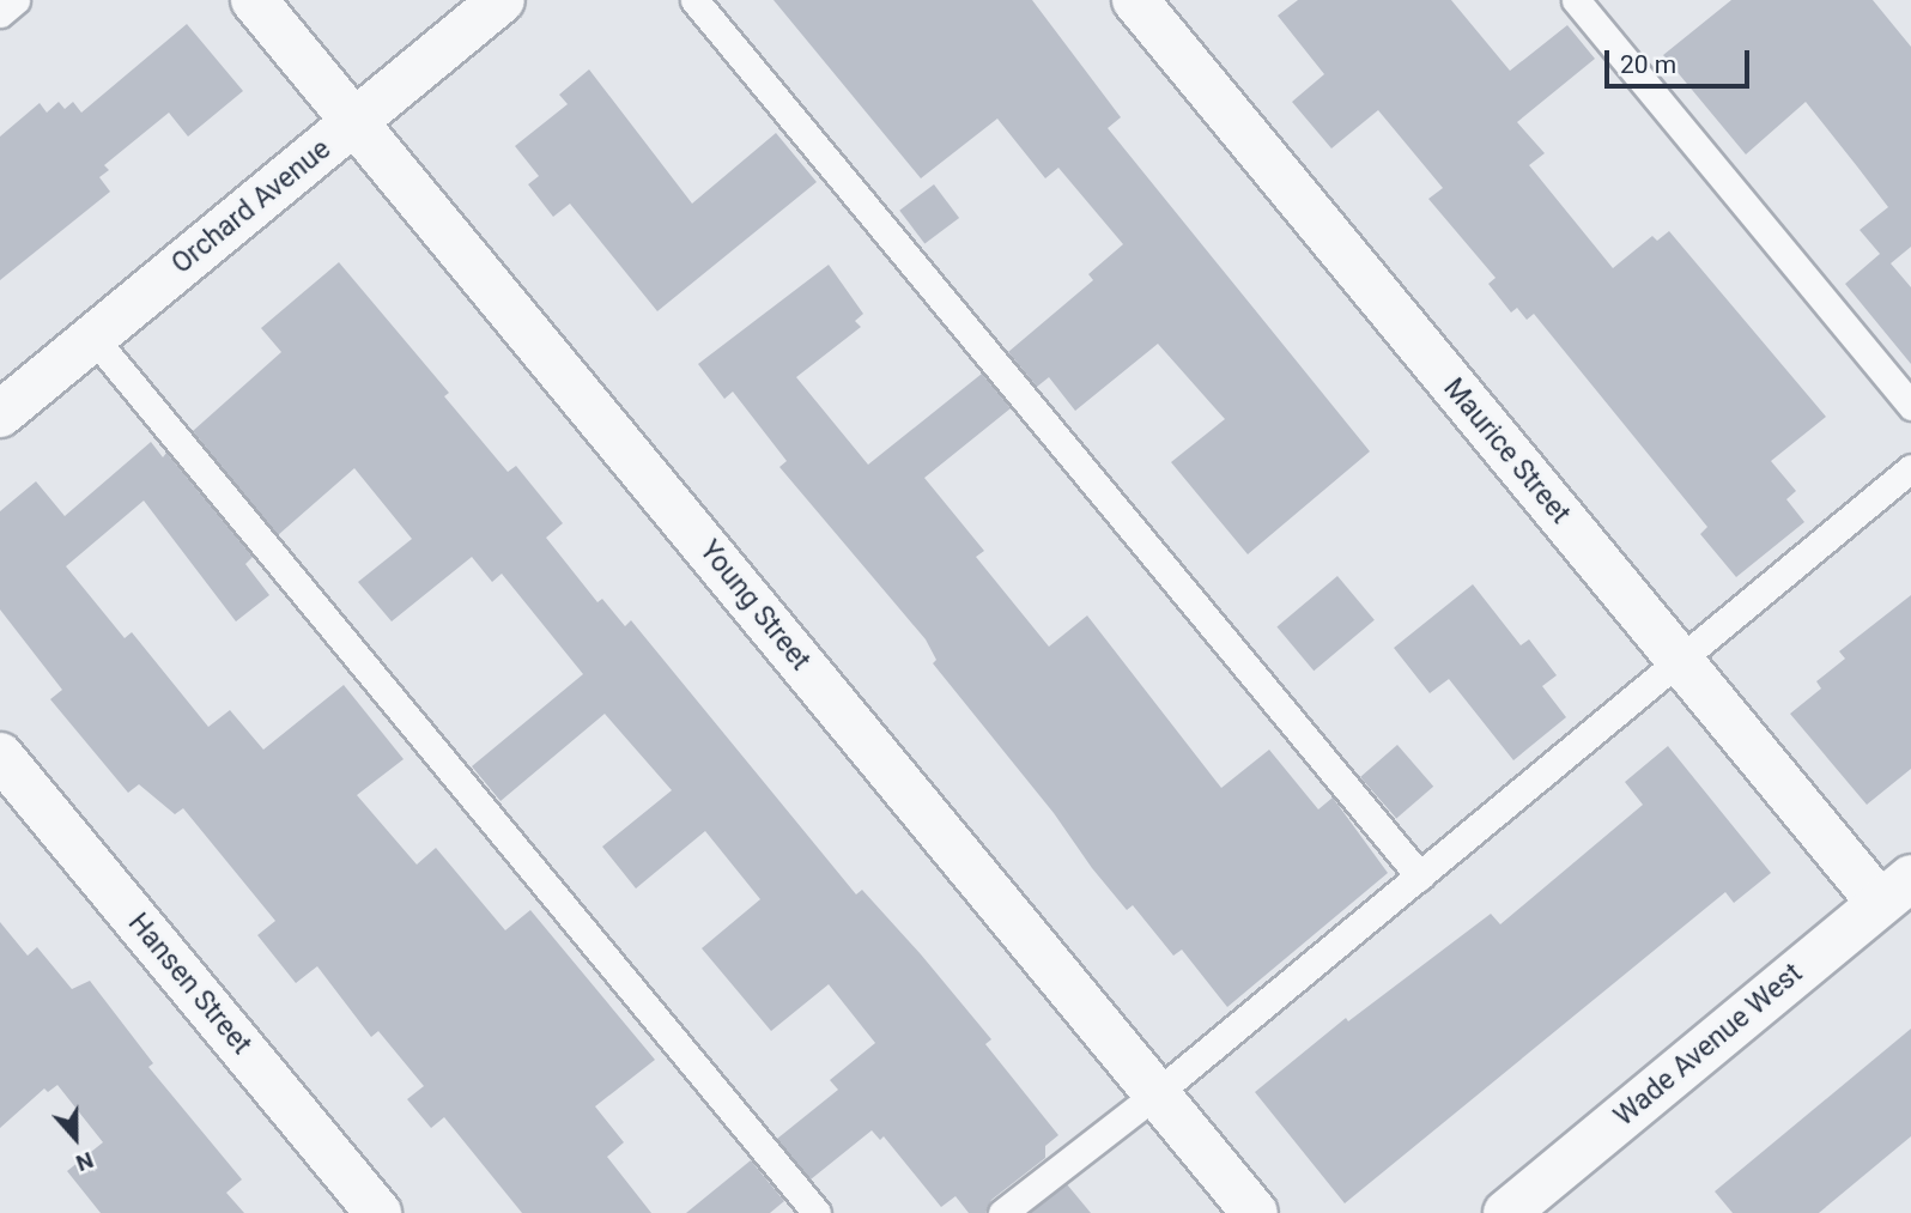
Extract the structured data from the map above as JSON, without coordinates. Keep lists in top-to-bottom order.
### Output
{
  "streets": {
    "street": [
      "Orchard Avenue",
      "Maurice Street",
      "Young Street",
      "Hansen Street",
      "Wade Avenue West"
    ]
  },
  "crossings": [
    ["Orchard Avenue", "Young Street"],
    ["Maurice Street", "Wade Avenue West"]
  ],
  "scale_bar": "20 m",
  "north": "bottom"
}
